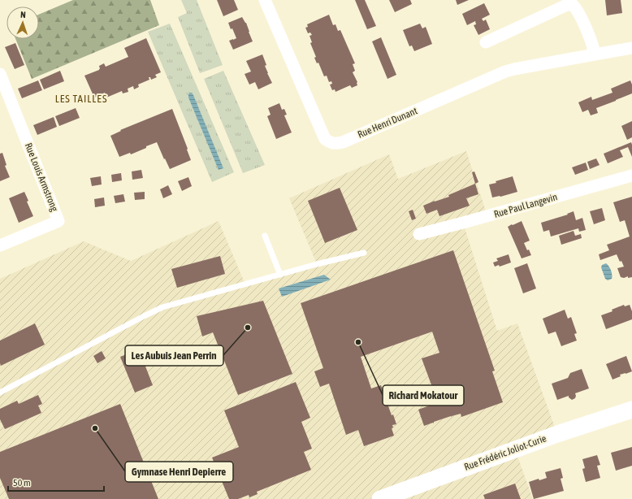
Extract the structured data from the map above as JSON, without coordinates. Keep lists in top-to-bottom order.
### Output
{
  "streets": {
    "street": [
      "Rue Henri Dunant",
      "Rue Louis Armstrong",
      "Rue Paul Langevin",
      "Rue Frédéric Joliot-Curie"
    ]
  },
  "districts": ["LES TAILLES"],
  "places": ["Les Aubuis Jean Perrin", "Richard Mokatour", "Gymnase Henri Depierre"],
  "scale_bar": "50 m",
  "north": "top"
}
